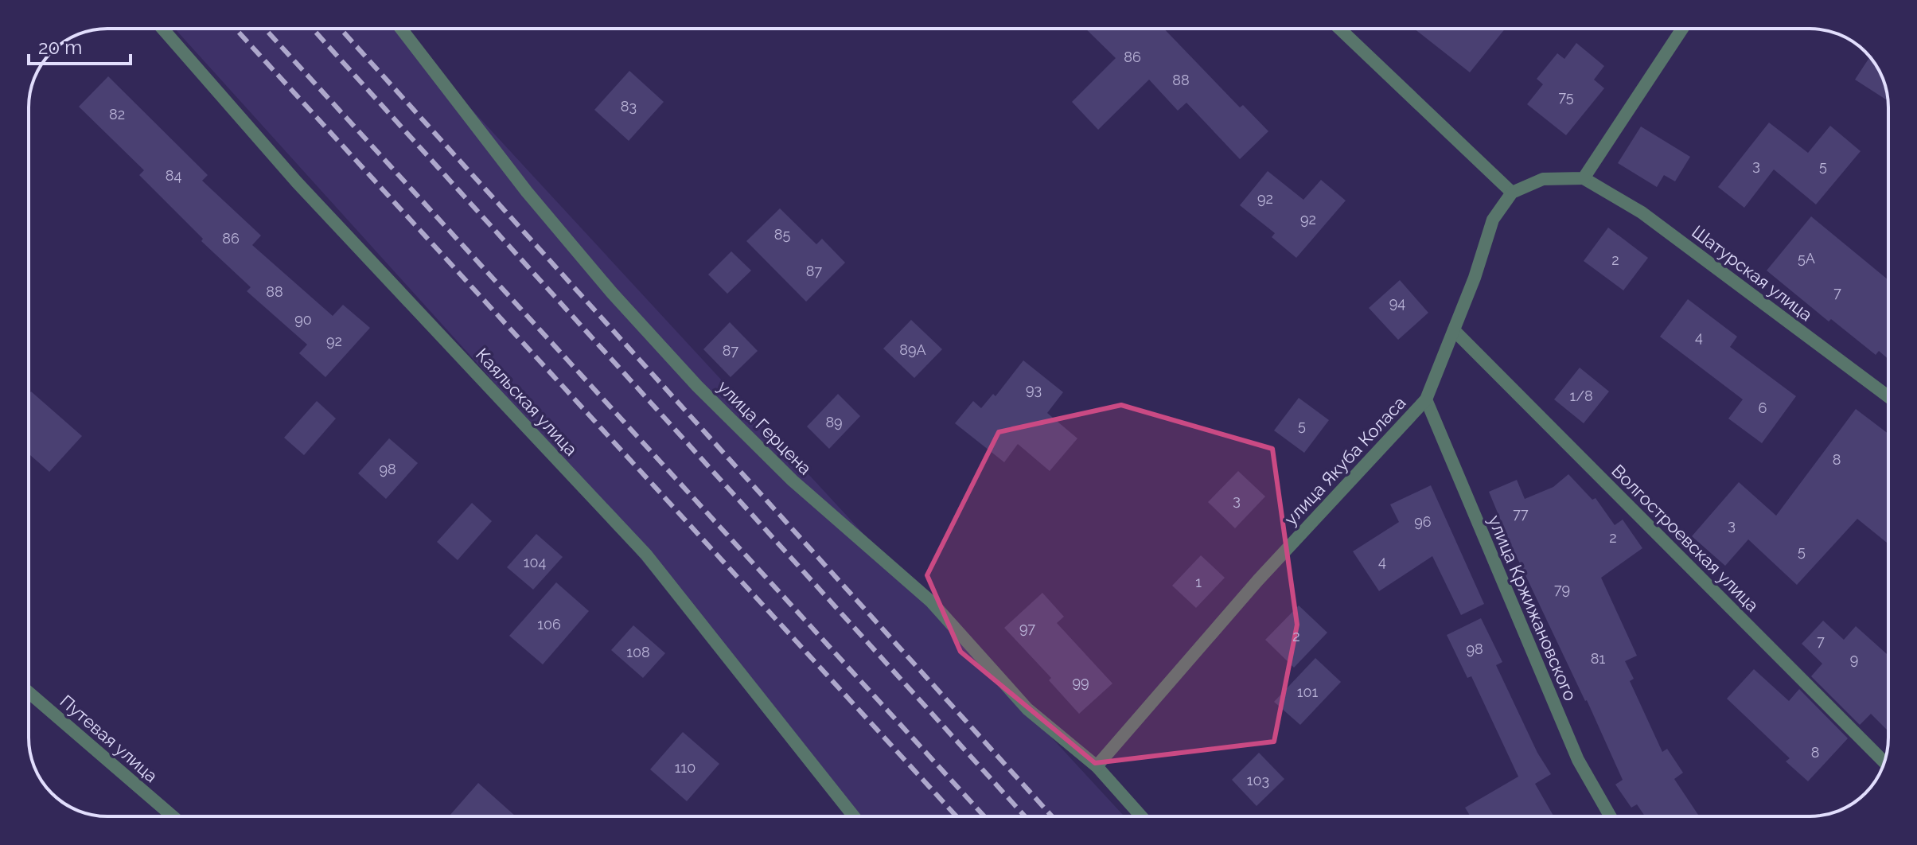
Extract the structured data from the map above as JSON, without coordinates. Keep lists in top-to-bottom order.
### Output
{
  "streets": {
    "street": [
      "Шатурская улица",
      "Каяльская улица",
      "улица Герцена",
      "улица Якуба Коласа",
      "Волгостроевская улица",
      "улица Кржижановского",
      "Путевая улица"
    ]
  },
  "crossings": [
    ["улица Герцена", "улица Якуба Коласа"],
    ["улица Якуба Коласа", "Волгостроевская улица"],
    ["улица Якуба Коласа", "улица Кржижановского"]
  ],
  "house_numbers": [
    "86",
    "88",
    "75",
    "83",
    "82",
    "3",
    "5",
    "84",
    "92",
    "92",
    "85",
    "86",
    "5А",
    "2",
    "87",
    "88",
    "7",
    "94",
    "90",
    "4",
    "92",
    "89А",
    "87",
    "93",
    "1/8",
    "6",
    "89",
    "5",
    "8",
    "98",
    "3",
    "77",
    "96",
    "3",
    "2",
    "5",
    "4",
    "104",
    "1",
    "79",
    "106",
    "97",
    "2",
    "7",
    "98",
    "108",
    "81",
    "9",
    "99",
    "101",
    "8",
    "110",
    "103"
  ],
  "scale_bar": "20 m"
}
